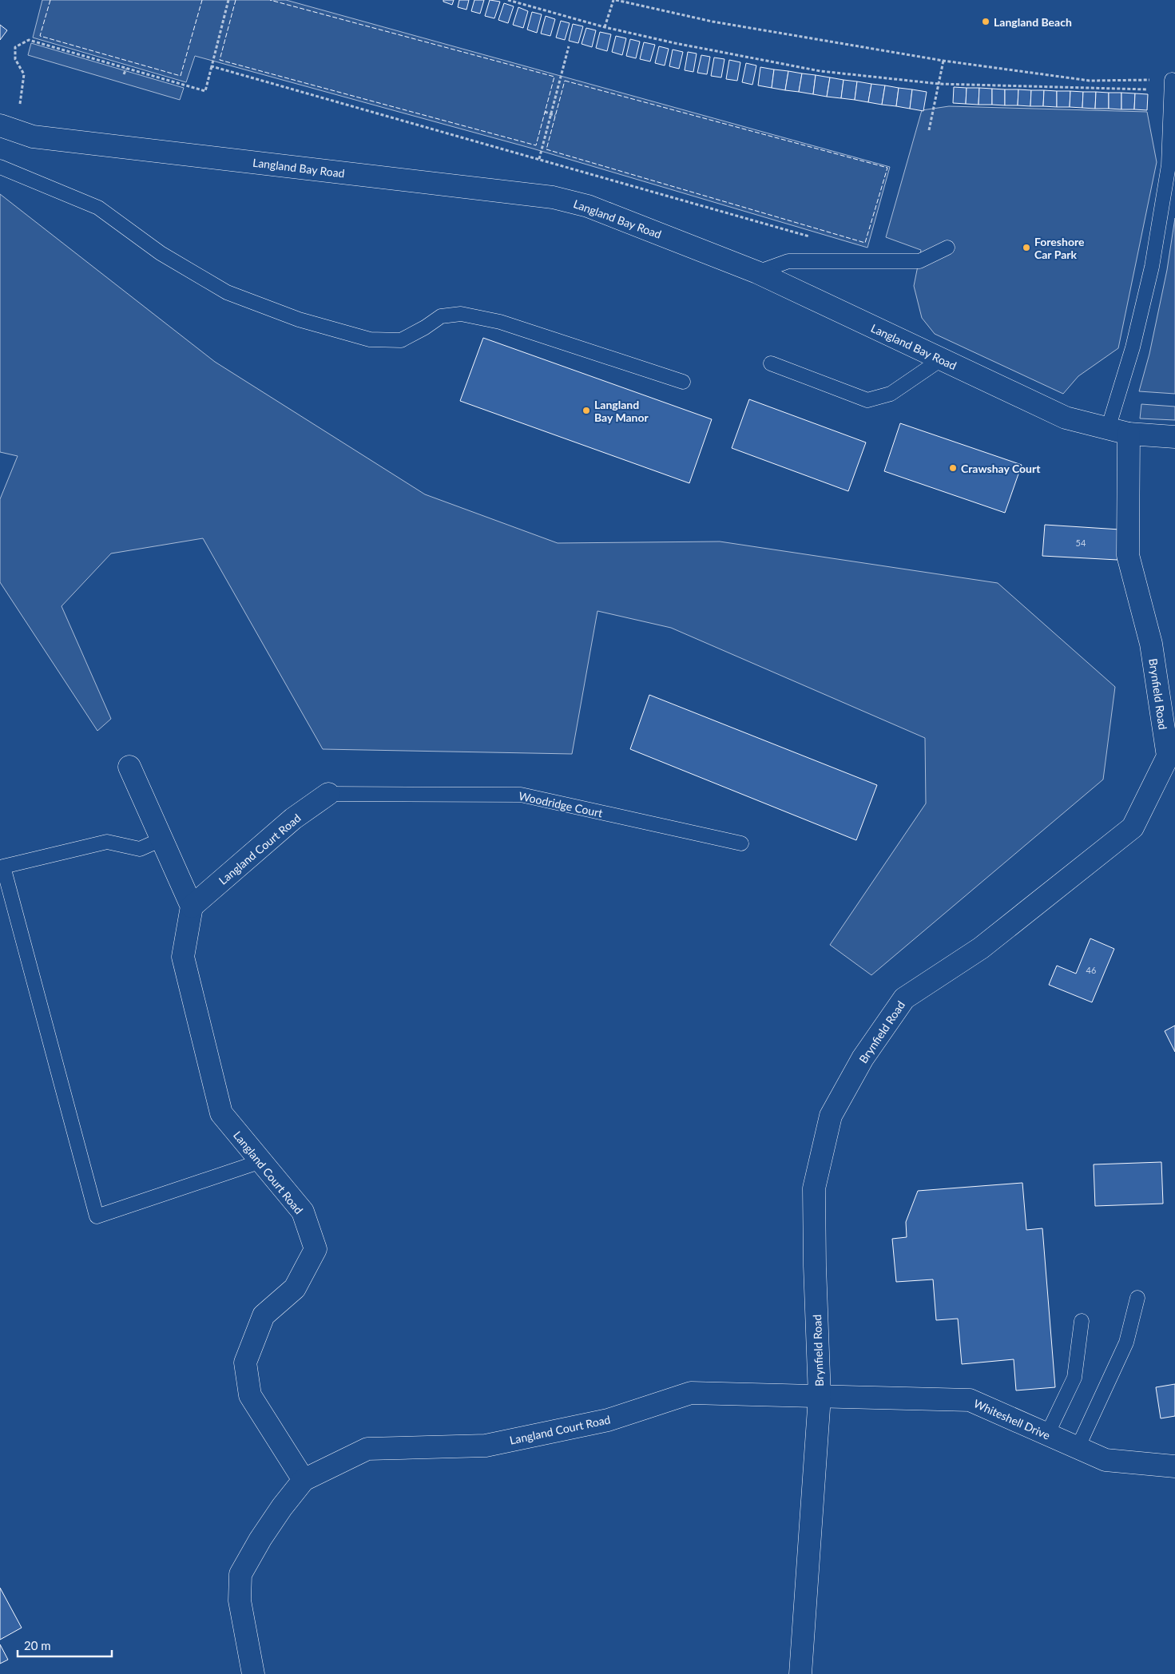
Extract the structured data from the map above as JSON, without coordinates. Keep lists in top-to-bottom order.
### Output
{
  "streets": {
    "street": [
      "Langland Bay Road",
      "Brynfield Road",
      "Langland Court Road",
      "Whiteshell Drive"
    ],
    "lane": ["Woodridge Court"]
  },
  "crossings": [
    ["Langland Bay Road", "Brynfield Road"],
    ["Brynfield Road", "Langland Court Road"],
    ["Brynfield Road", "Whiteshell Drive"],
    ["Woodridge Court", "Langland Court Road"],
    ["Langland Court Road", "Whiteshell Drive"]
  ],
  "places": [
    "Langland Beach",
    "Foreshore Car Park",
    "Langland Bay Manor",
    "Crawshay Court"
  ],
  "house_numbers": ["54", "46"],
  "scale_bar": "20 m"
}
